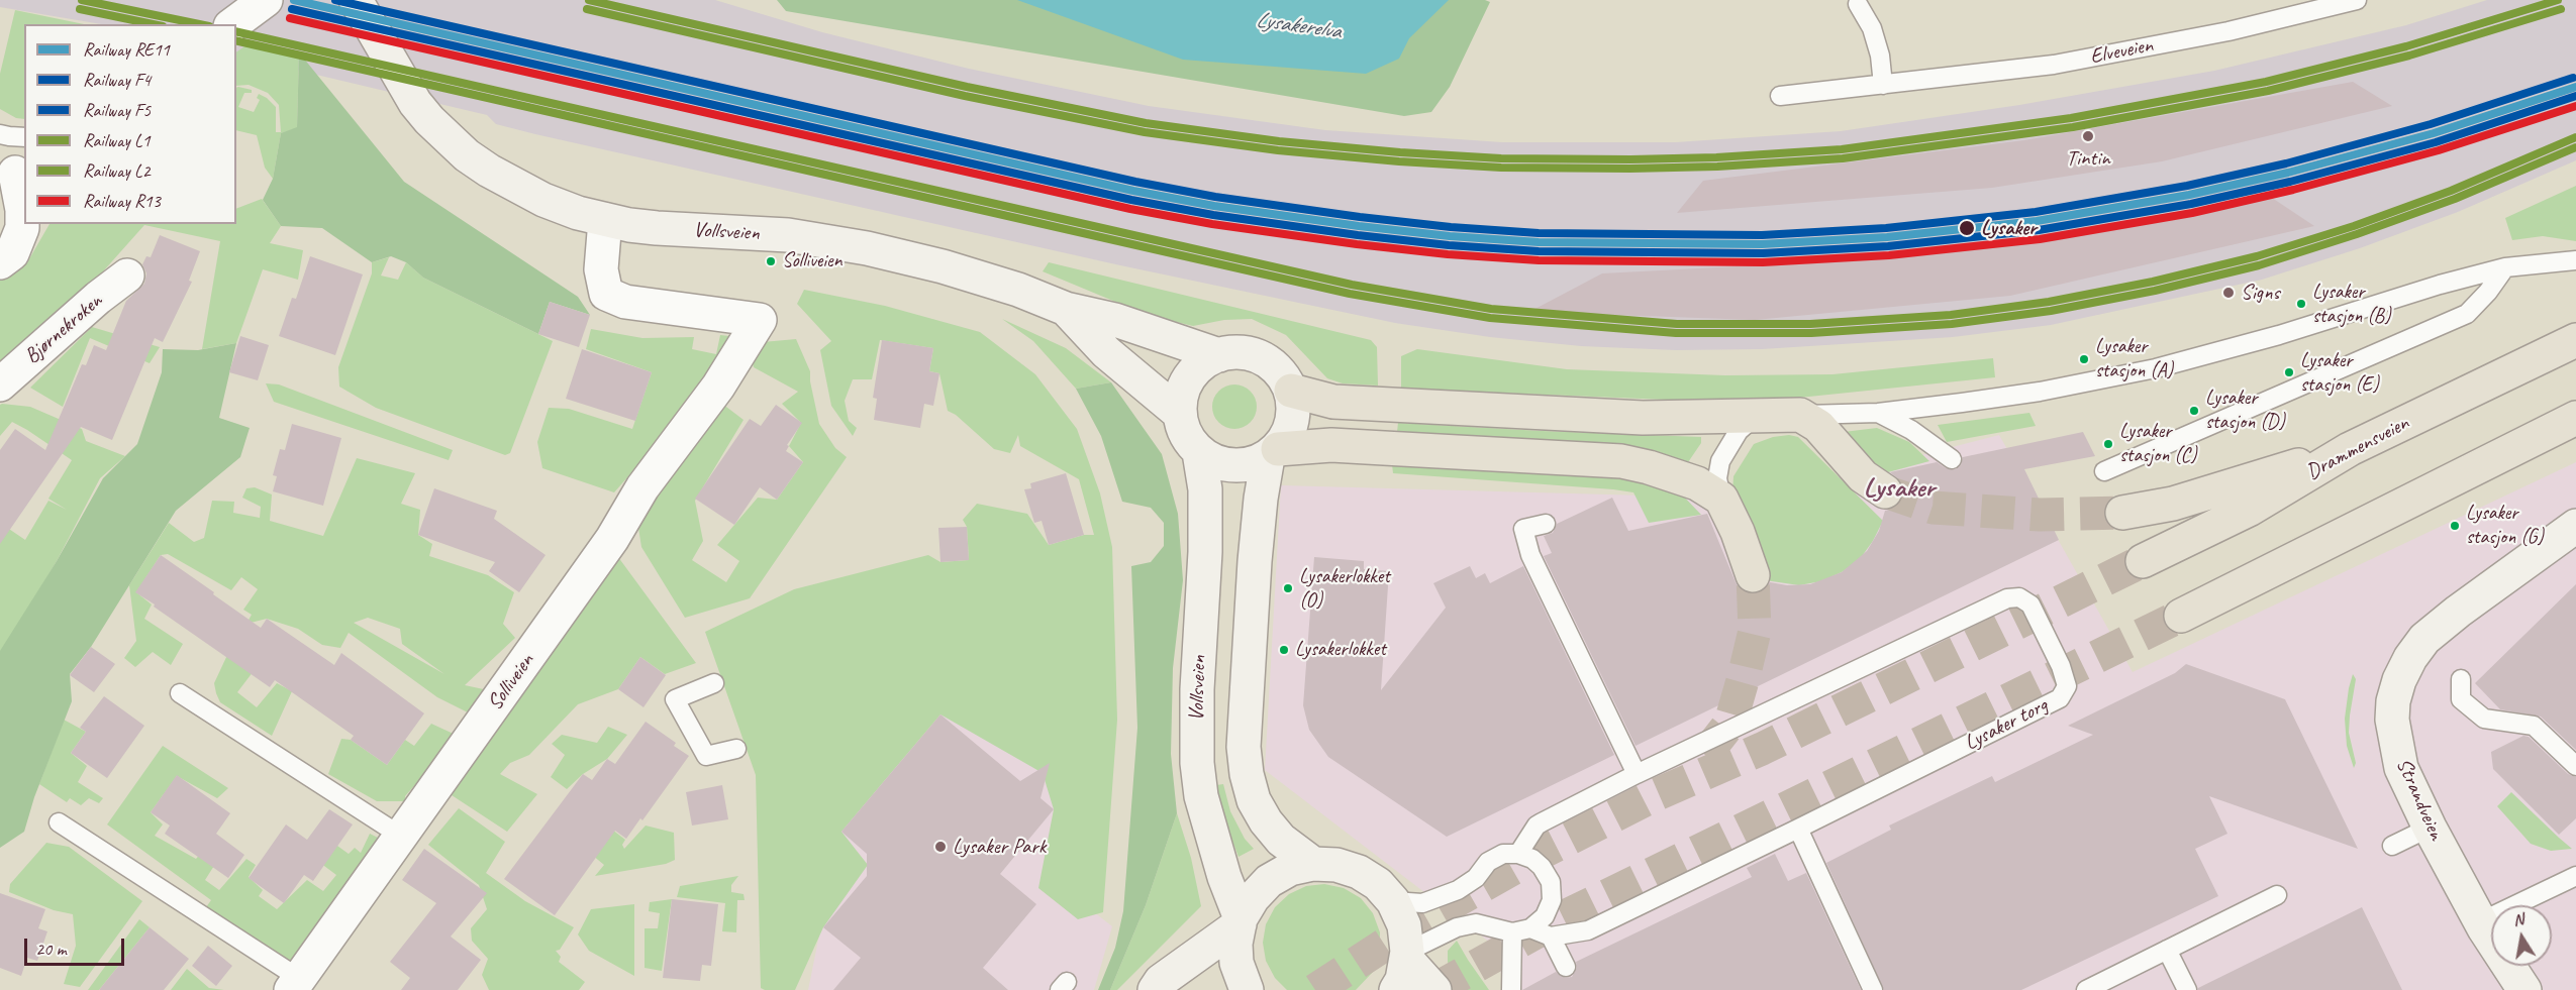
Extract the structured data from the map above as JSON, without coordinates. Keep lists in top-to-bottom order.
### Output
{
  "streets": {
    "highway": ["Drammensveien"],
    "main road": ["Vollsveien", "Strandveien"],
    "street": ["Bjørnekroken", "Solliveien"],
    "lane": ["Elveveien", "Lysaker torg"]
  },
  "crossings": [
    ["Vollsveien", "Solliveien"]
  ],
  "districts": ["Lysaker"],
  "water": ["Lysakerelva"],
  "places": [
    "Tintin",
    "Lysaker",
    "Solliveien",
    "Signs",
    "Lysaker stasjon (B)",
    "Lysaker stasjon (A)",
    "Lysaker stasjon (E)",
    "Lysaker stasjon (D)",
    "Lysaker stasjon (C)",
    "Lysaker stasjon (G)",
    "Lysakerlokket (O)",
    "Lysakerlokket",
    "Lysaker Park"
  ],
  "lines": [
    "rail line RE11",
    "rail line F5",
    "rail line L1",
    "rail line F4",
    "rail line L2",
    "rail line R13"
  ],
  "legend": [
    "Railway RE11",
    "Railway F4",
    "Railway F5",
    "Railway L1",
    "Railway L2",
    "Railway R13"
  ],
  "scale_bar": "20 m",
  "north": "top"
}
